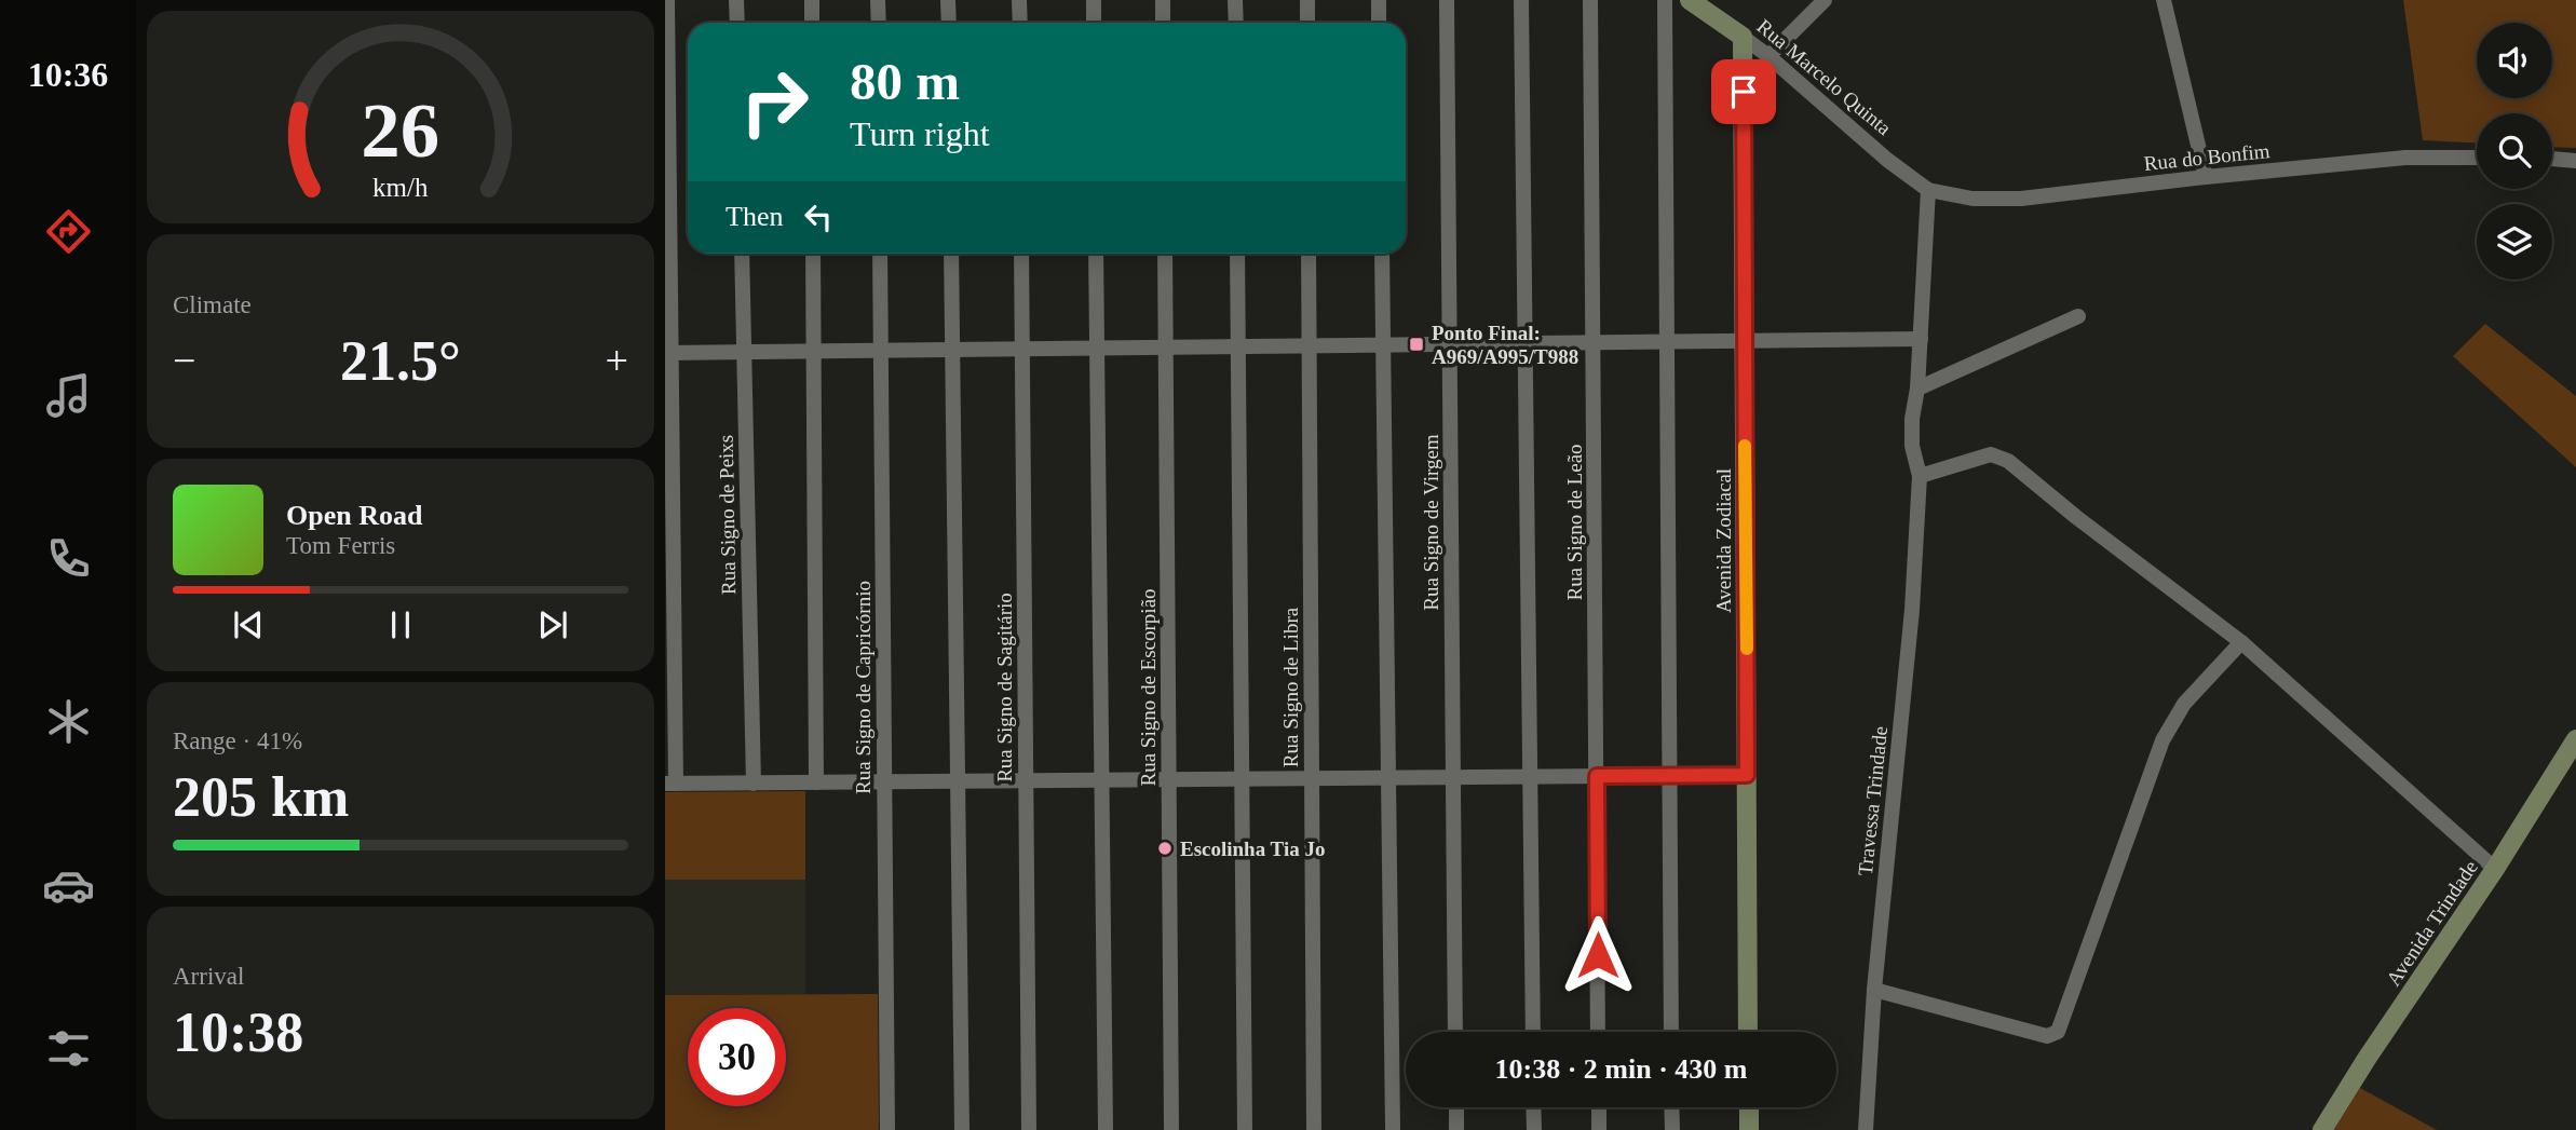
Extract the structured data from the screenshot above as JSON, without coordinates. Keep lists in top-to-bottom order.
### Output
{
  "streets": {
    "street": [
      "Rua Marcelo Quinta",
      "Rua do Bonfim",
      "Rua Signo de Peixs",
      "Rua Signo de Virgem",
      "Rua Signo de Leão",
      "Avenida Zodiacal",
      "Rua Signo de Capricórnio",
      "Rua Signo de Sagitário",
      "Rua Signo de Escorpião",
      "Rua Signo de Libra",
      "Travessa Trindade",
      "Avenida Trindade"
    ]
  },
  "crossings": [
    ["Rua Marcelo Quinta", "Rua do Bonfim"],
    ["Rua Marcelo Quinta", "Avenida Zodiacal"],
    ["Rua Marcelo Quinta", "Travessa Trindade"],
    ["Rua do Bonfim", "Travessa Trindade"]
  ],
  "places": {
    "transit": ["Ponto Final: A969/A995/T988"],
    "other": ["Escolinha Tia Jo"]
  },
  "page": {
    "tabs": "10:36",
    "turn": ["80 m", "Turn right"],
    "then": "Then",
    "tile": [
      "Climate",
      ["Range · 41%", "205 km"],
      ["Arrival", "10:38"]
    ],
    "heat": ["−", "21.5°", "+"],
    "song": ["Open Road", "Tom Ferris"],
    "limit": "30",
    "trip": "10:38 · 2 min · 430 m",
    "gauge": ["26", "km/h"]
  }
}
